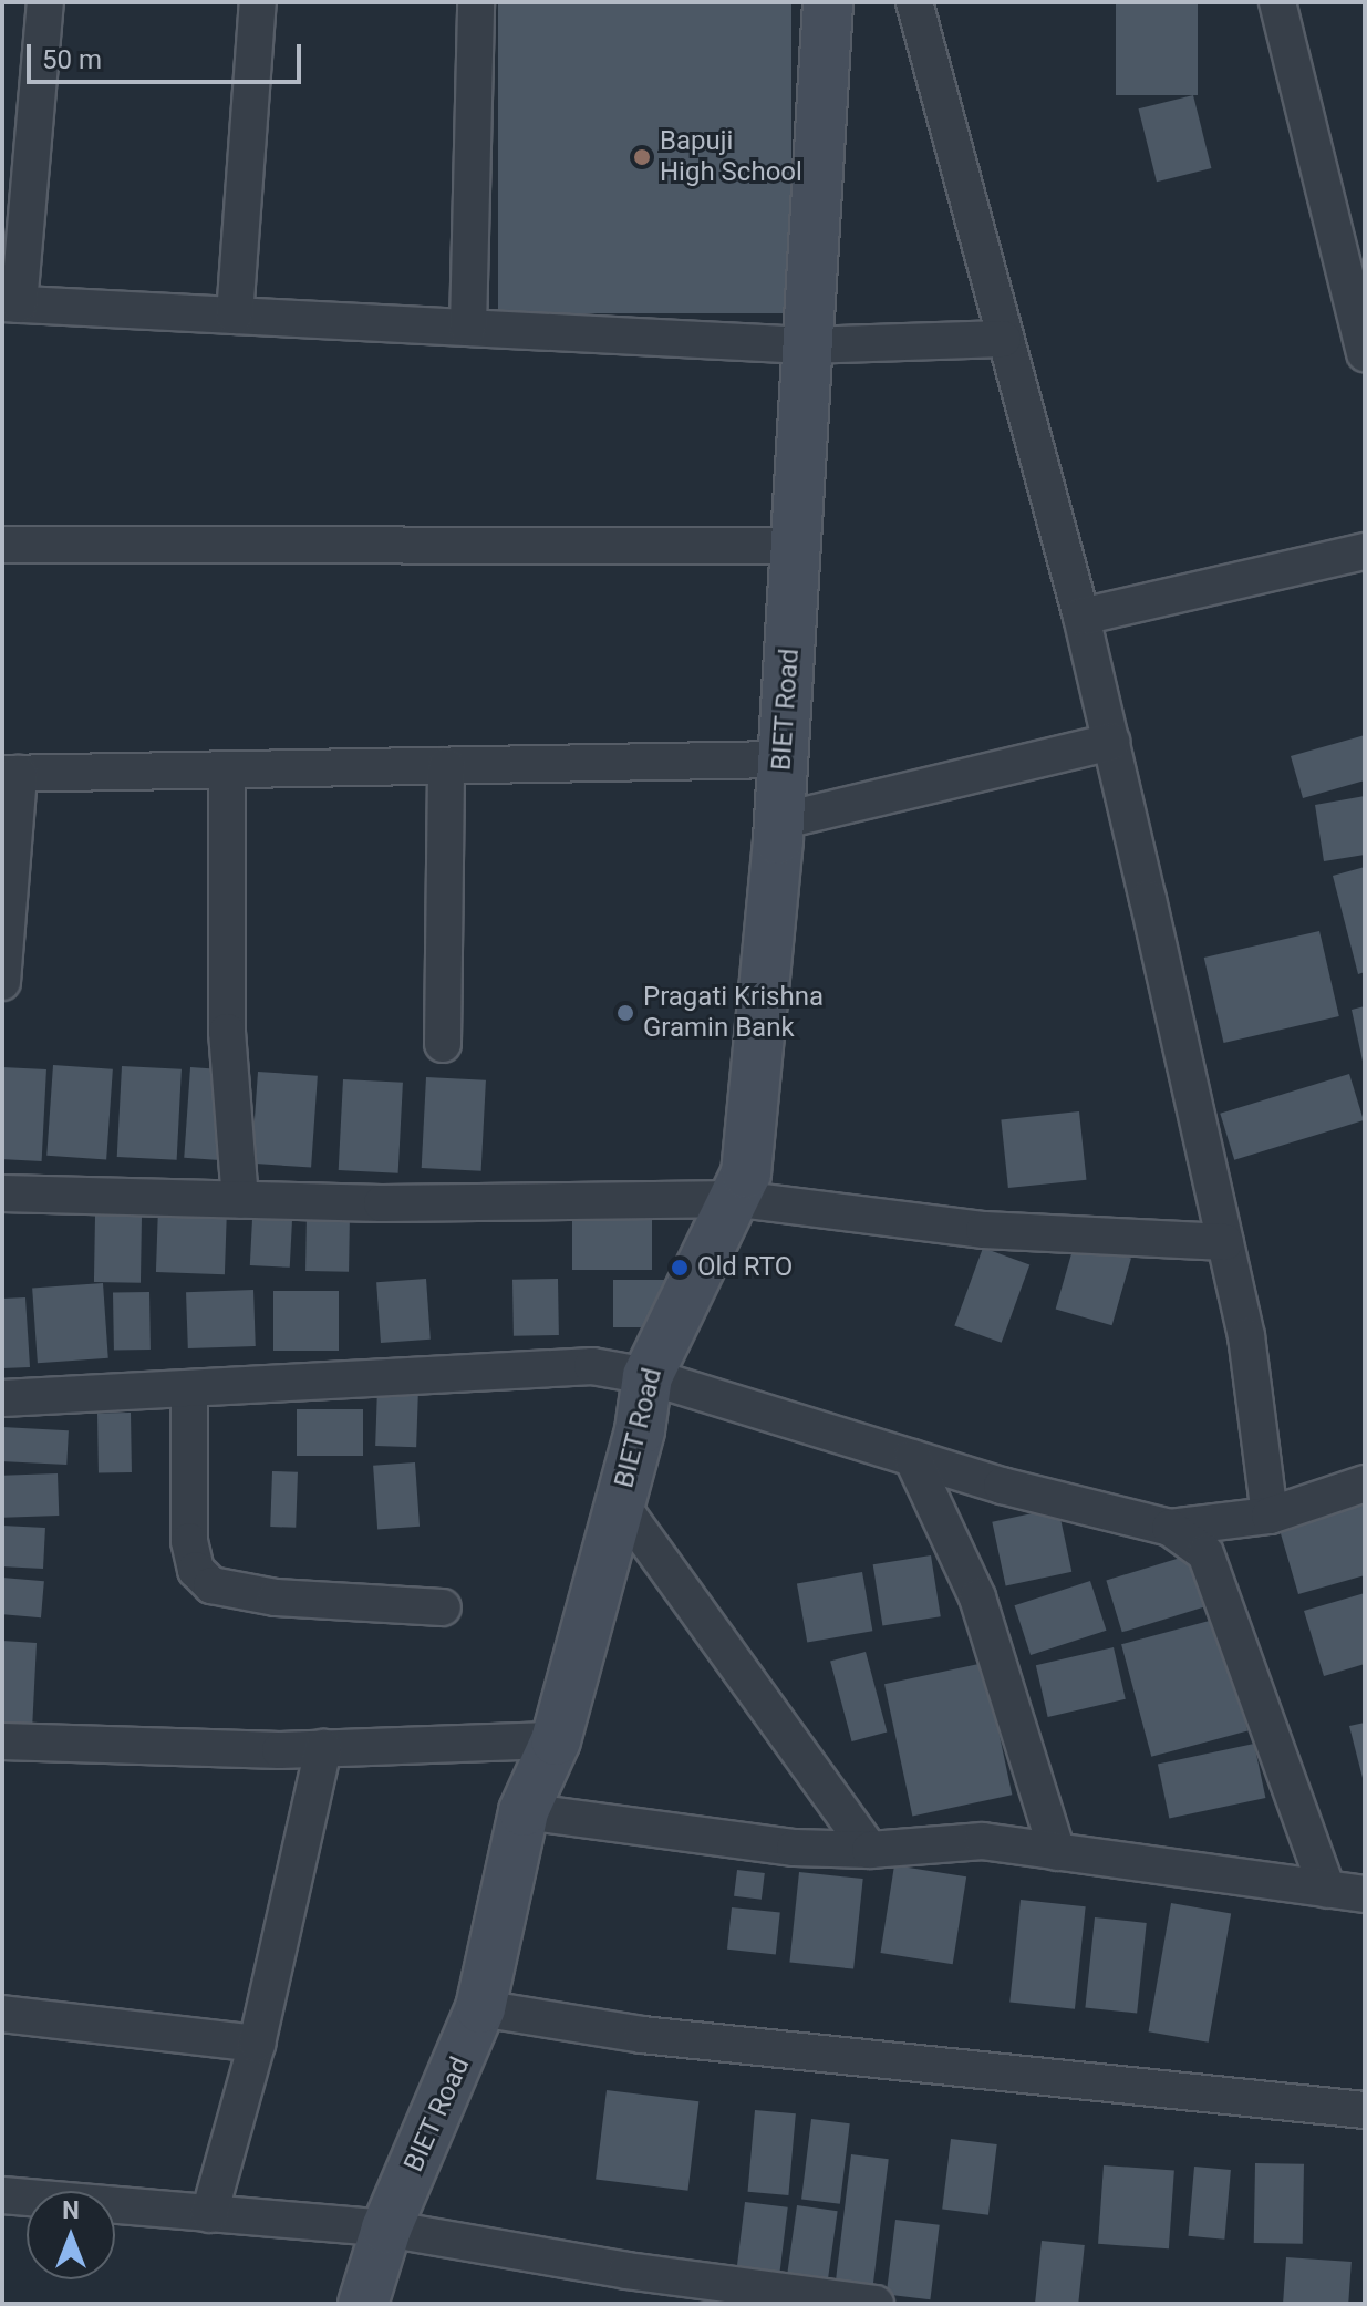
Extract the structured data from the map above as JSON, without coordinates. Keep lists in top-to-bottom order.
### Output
{
  "streets": {
    "street": ["BIET Road"]
  },
  "places": ["Bapuji High School", "Pragati Krishna Gramin Bank", "Old RTO"],
  "scale_bar": "50 m",
  "north": "top"
}
